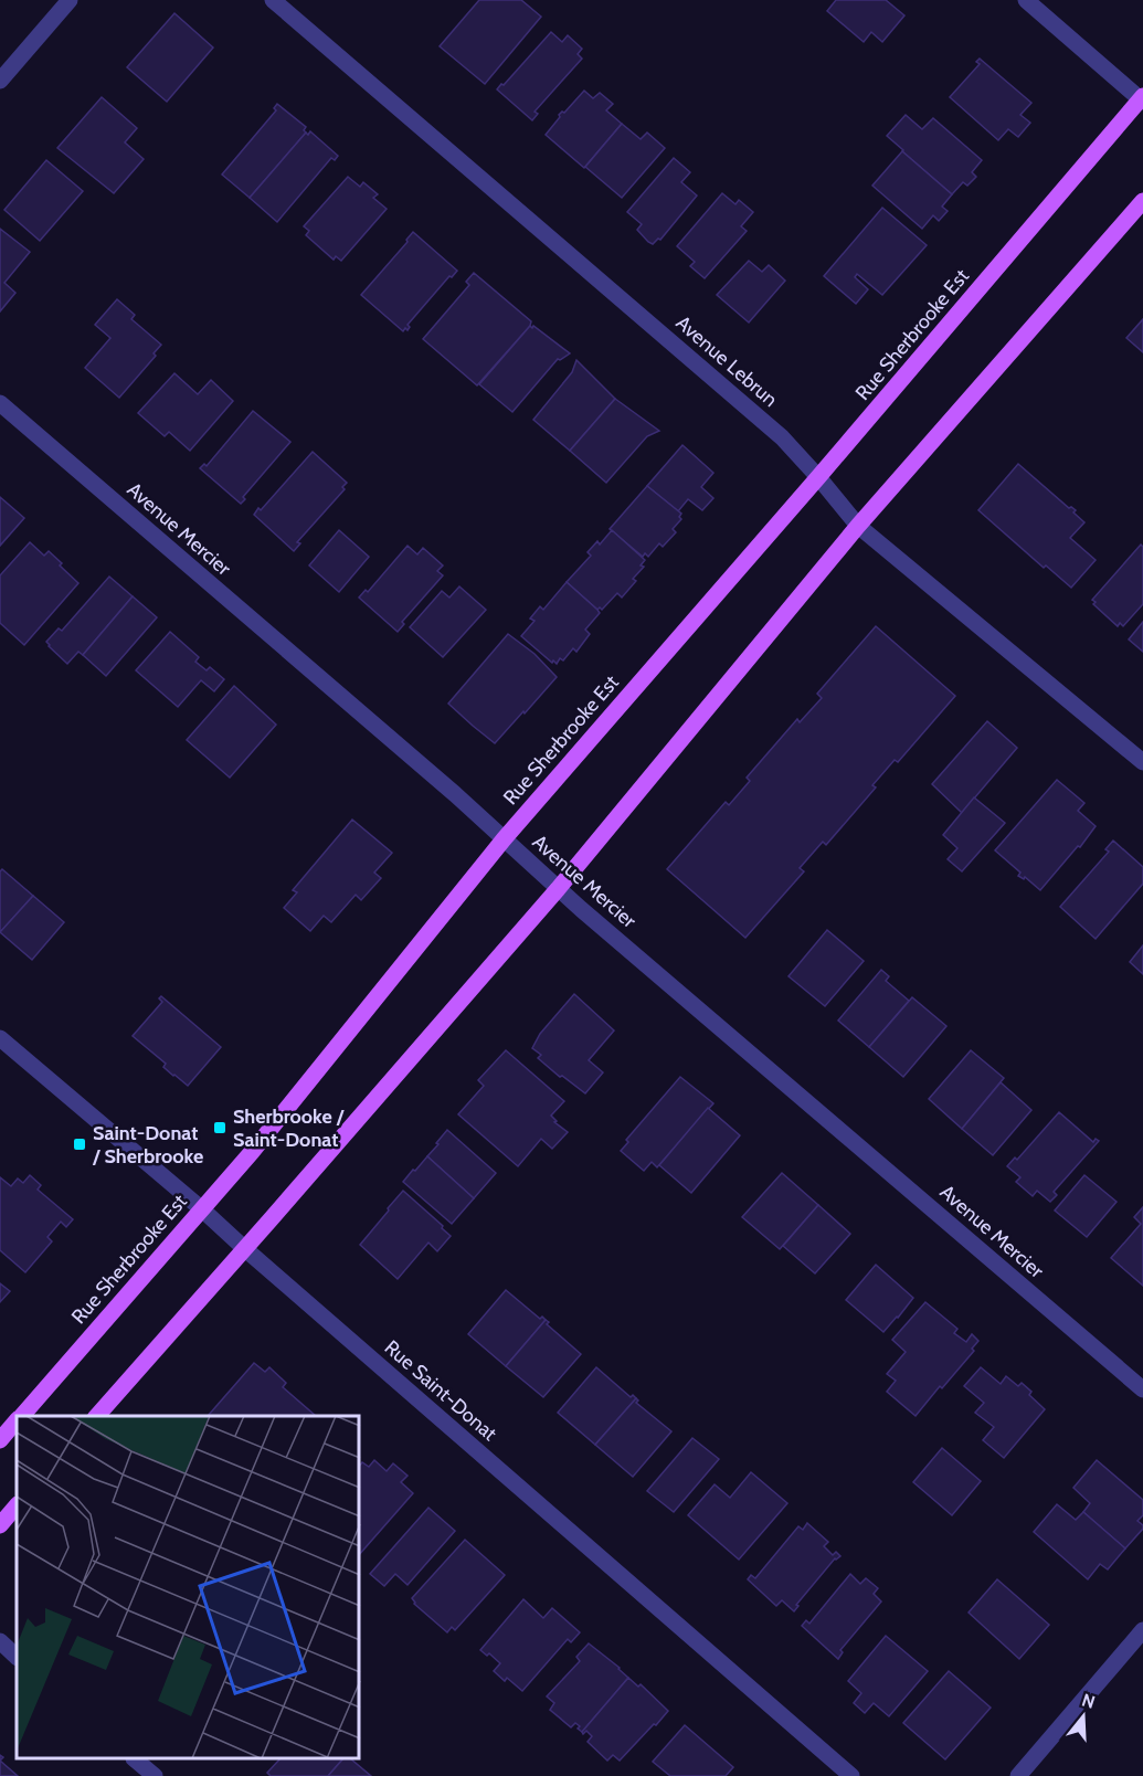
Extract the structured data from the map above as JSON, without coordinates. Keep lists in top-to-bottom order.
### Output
{
  "streets": {
    "main road": ["Rue Sherbrooke Est"],
    "street": ["Avenue Lebrun", "Avenue Mercier", "Rue Saint-Donat"]
  },
  "crossings": [
    ["Rue Sherbrooke Est", "Avenue Lebrun"],
    ["Rue Sherbrooke Est", "Avenue Mercier"],
    ["Rue Sherbrooke Est", "Rue Saint-Donat"]
  ],
  "places": {
    "transit": ["Sherbrooke / Saint-Donat", "Saint-Donat / Sherbrooke"]
  },
  "north": "top"
}
